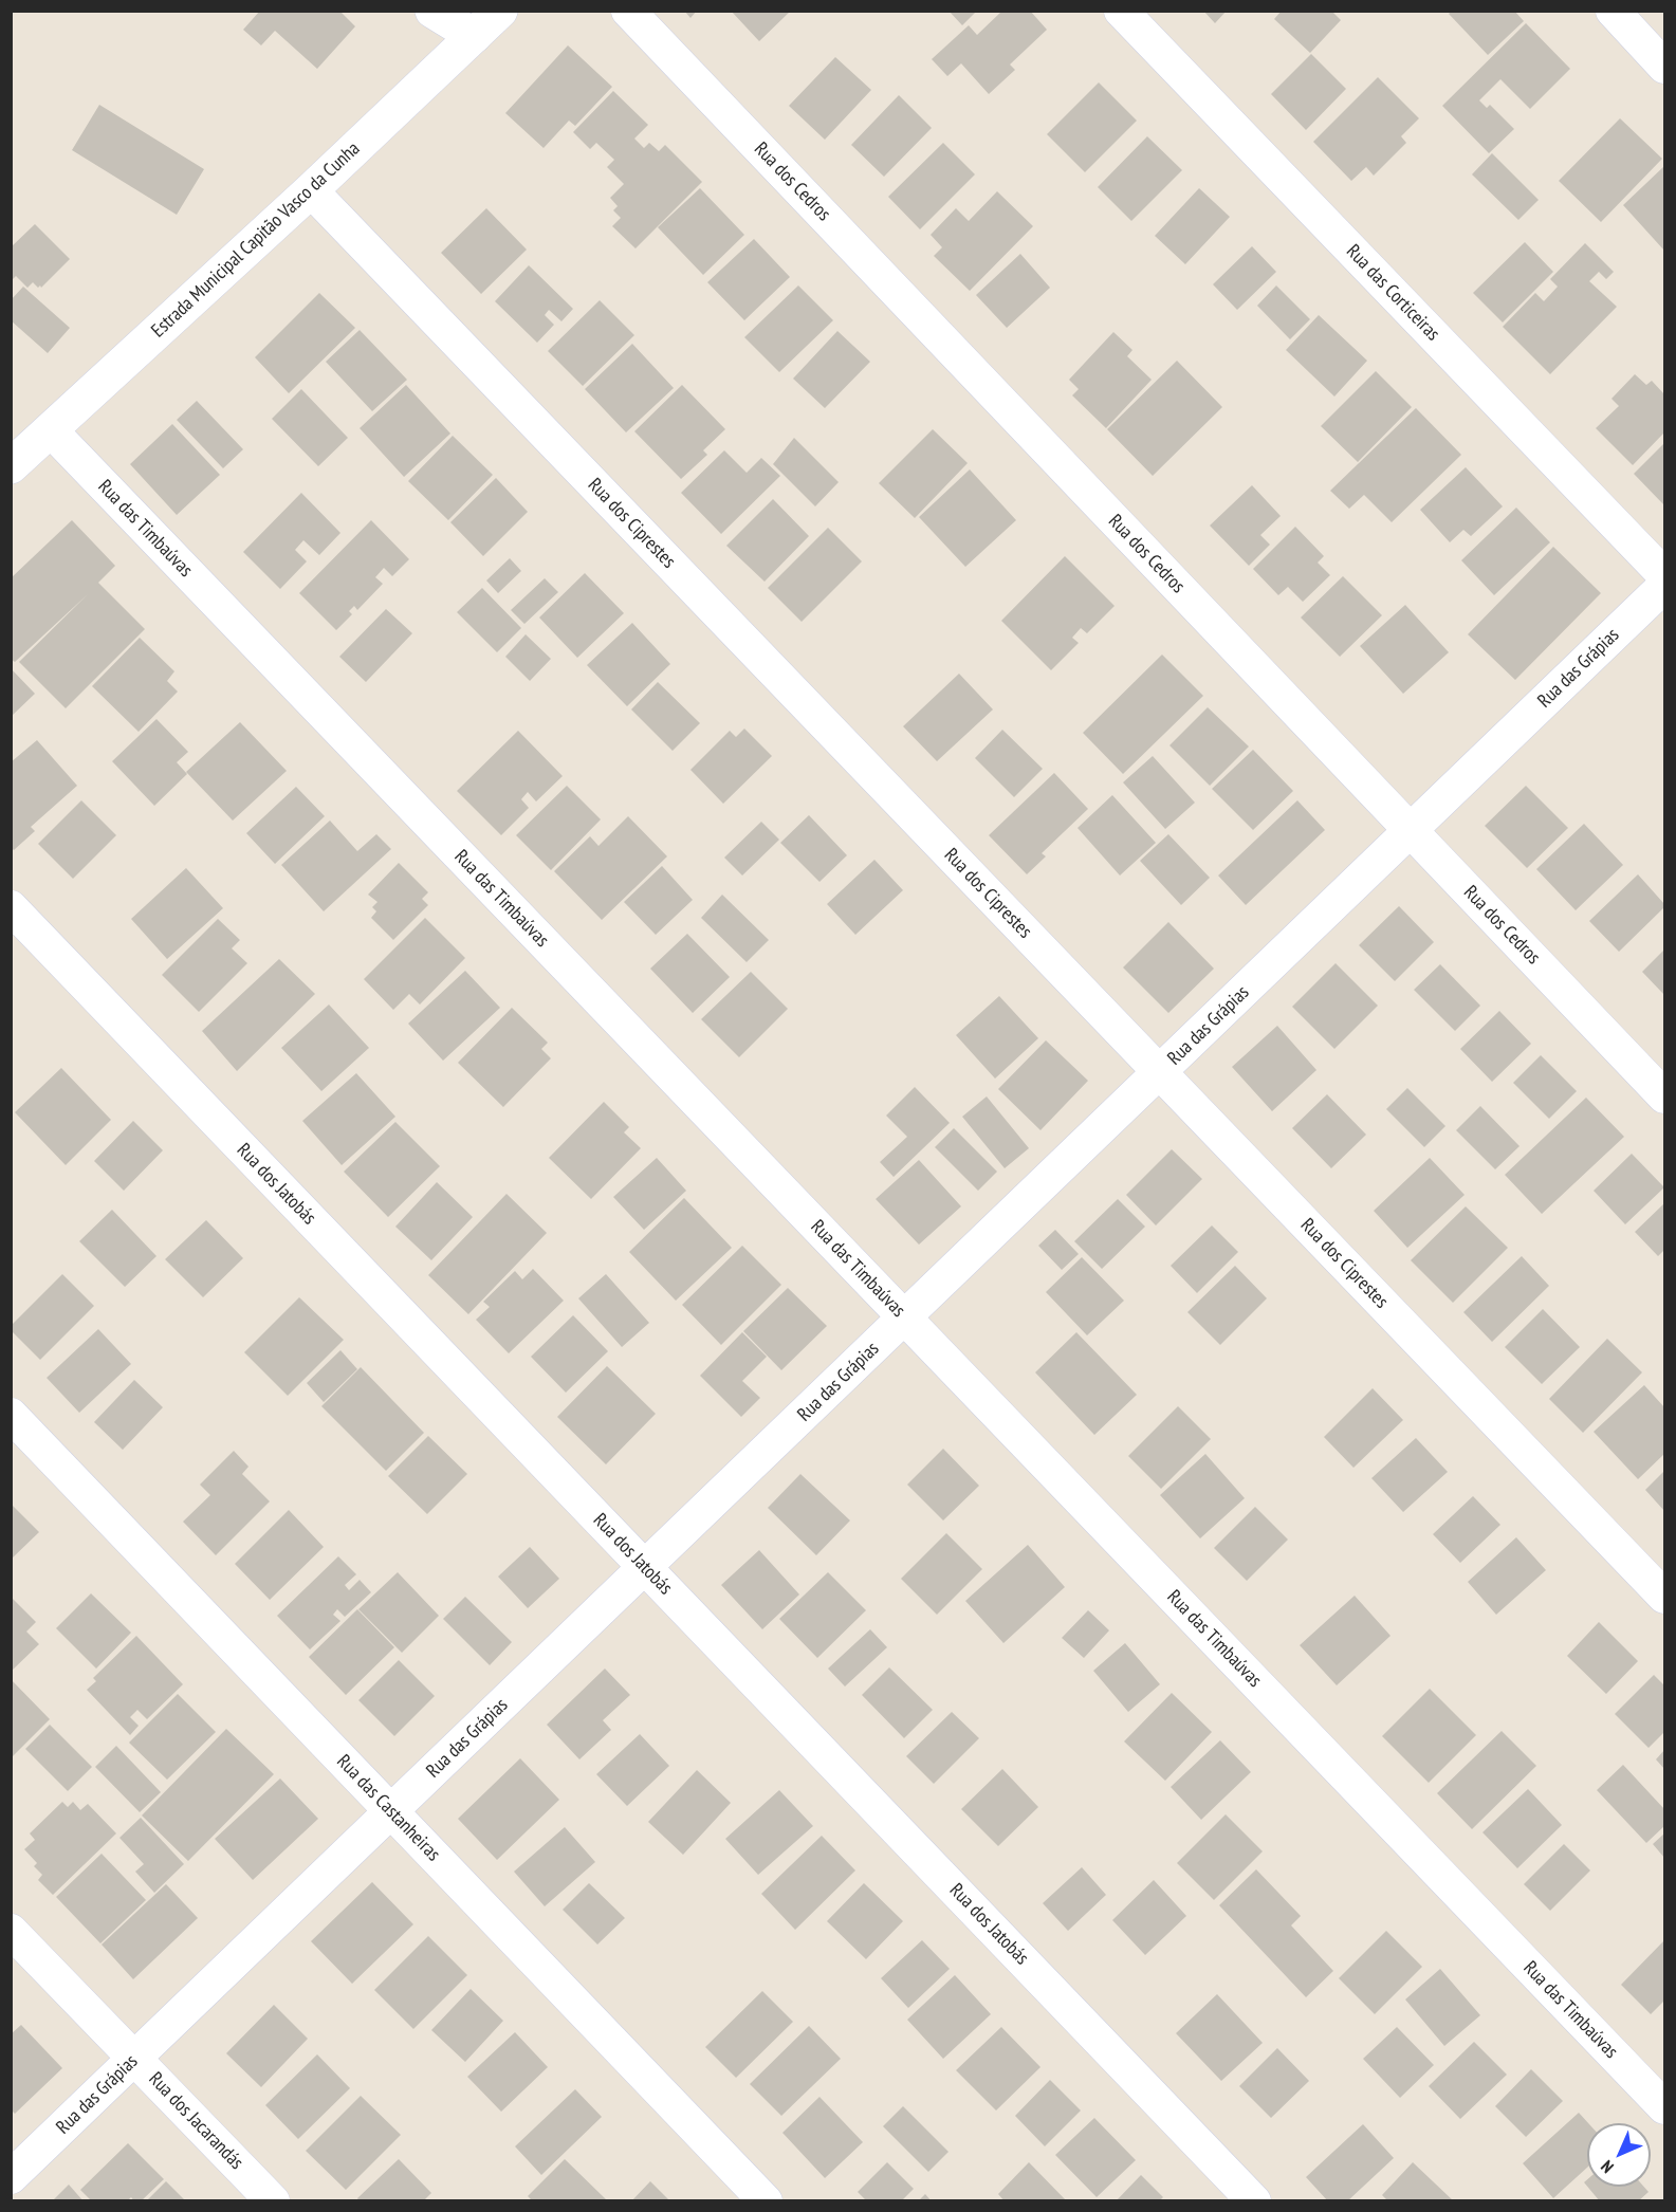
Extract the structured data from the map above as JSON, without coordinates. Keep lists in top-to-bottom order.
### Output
{
  "streets": {
    "main road": ["Estrada Municipal Capitão Vasco da Cunha"],
    "street": [
      "Rua dos Cedros",
      "Rua das Corticeiras",
      "Rua dos Ciprestes",
      "Rua das Timbaúvas",
      "Rua das Grápias",
      "Rua dos Jatobás",
      "Rua das Castanheiras",
      "Rua dos Jacarandás"
    ]
  },
  "crossings": [
    ["Rua dos Cedros", "Rua das Grápias"],
    ["Estrada Municipal Capitão Vasco da Cunha", "Rua dos Ciprestes"],
    ["Estrada Municipal Capitão Vasco da Cunha", "Rua das Timbaúvas"],
    ["Rua dos Ciprestes", "Rua das Grápias"],
    ["Rua das Timbaúvas", "Rua das Grápias"],
    ["Rua das Grápias", "Rua dos Jatobás"],
    ["Rua das Grápias", "Rua das Castanheiras"],
    ["Rua das Grápias", "Rua dos Jacarandás"]
  ],
  "north": "bottom left"
}
